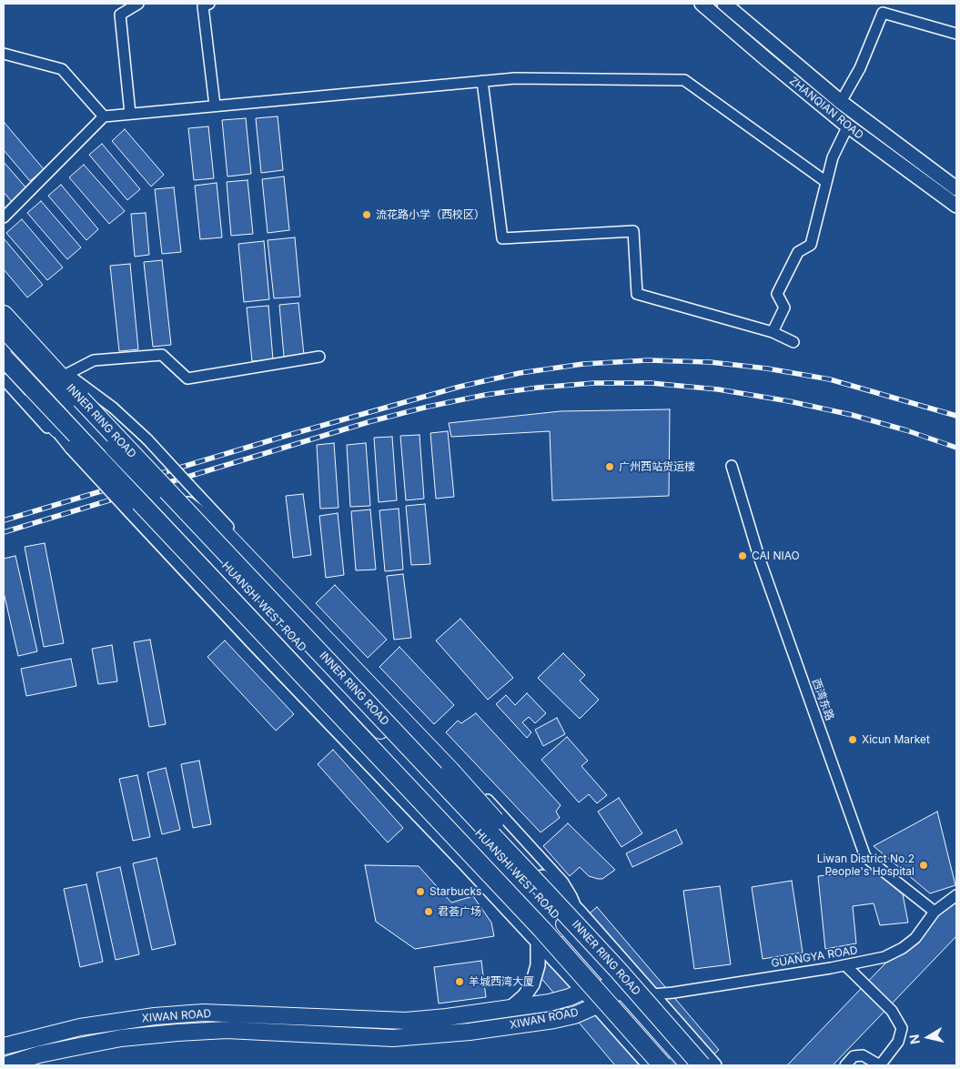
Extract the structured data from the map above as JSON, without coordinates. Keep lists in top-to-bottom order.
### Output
{
  "streets": {
    "highway": ["INNER RING ROAD"],
    "main road": ["ZHANQIAN ROAD", "HUANSHI WEST ROAD", "XIWAN ROAD"],
    "street": ["西湾东路", "GUANGYA ROAD"]
  },
  "crossings": [
    ["HUANSHI WEST ROAD", "XIWAN ROAD"],
    ["西湾东路", "GUANGYA ROAD"]
  ],
  "places": [
    "流花路小学（西校区）",
    "广州西站货运楼",
    "CAI NIAO",
    "Xicun Market",
    "Liwan District No.2 People's Hospital",
    "Starbucks",
    "君荟广场",
    "羊城西湾大厦"
  ],
  "north": "left"
}
